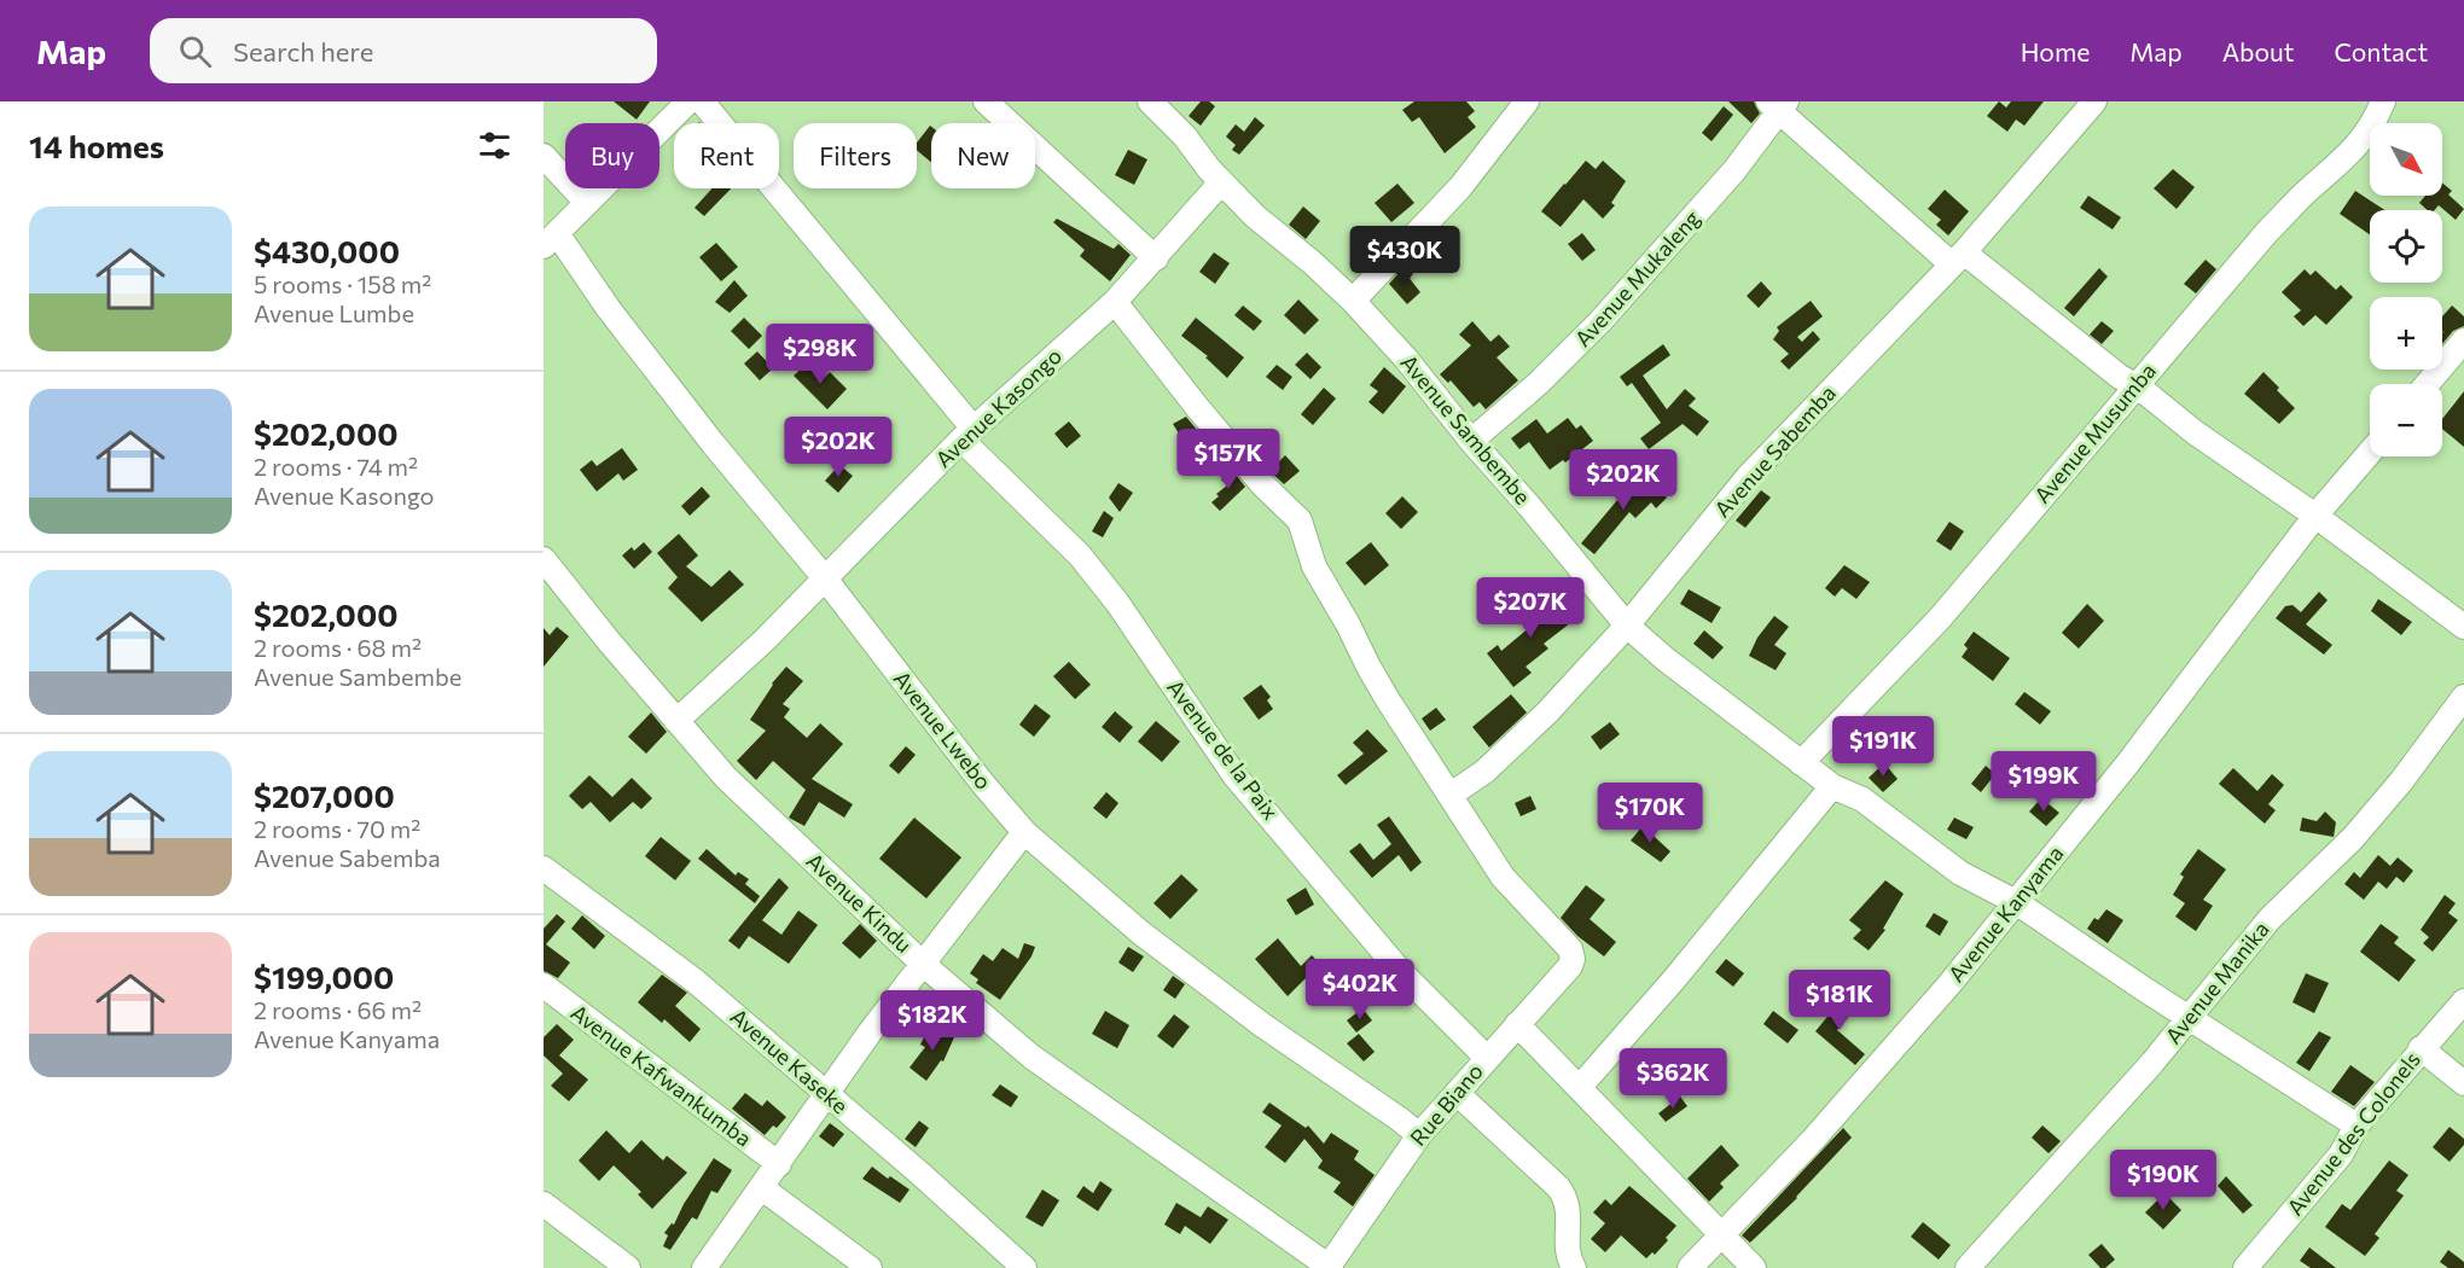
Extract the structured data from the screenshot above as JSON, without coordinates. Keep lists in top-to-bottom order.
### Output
{
  "streets": {
    "street": [
      "Avenue Mukaleng",
      "Avenue Kasongo",
      "Avenue Sambembe",
      "Avenue Musumba",
      "Avenue Sabemba",
      "Avenue Lwebo",
      "Avenue de la Paix",
      "Avenue Kindu",
      "Avenue Kanyama",
      "Avenue Manika",
      "Avenue Kaseke",
      "Avenue Kafwankumba",
      "Rue Biano",
      "Avenue des Colonels"
    ]
  },
  "crossings": [
    ["Avenue Mukaleng", "Avenue Sambembe"],
    ["Avenue Kasongo", "Avenue Lwebo"],
    ["Avenue Kasongo", "Avenue de la Paix"],
    ["Avenue Kasongo", "Avenue Kindu"],
    ["Avenue Sambembe", "Avenue Musumba"],
    ["Avenue Sambembe", "Avenue Sabemba"],
    ["Avenue Sambembe", "Avenue Kanyama"],
    ["Avenue Sambembe", "Avenue Manika"],
    ["Avenue Sambembe", "Avenue des Colonels"],
    ["Avenue Sabemba", "Rue Biano"],
    ["Avenue Lwebo", "Rue Biano"],
    ["Avenue de la Paix", "Rue Biano"],
    ["Avenue Kindu", "Rue Biano"]
  ],
  "north": "bottom right",
  "page": {
    "header": "Map",
    "search": "Search here",
    "nav": [
      "Home",
      "Map",
      "About",
      "Contact"
    ],
    "heading": "14 homes",
    "map_buttons": ["+", "−"],
    "chip": [
      "Buy",
      "Rent",
      "Filters",
      "New"
    ],
    "list": [
      {
        "name": "$430,000",
        "note": "5 rooms · 158 m² · Avenue Lumbe"
      },
      {
        "name": "$202,000",
        "note": "2 rooms · 74 m² · Avenue Kasongo"
      },
      {
        "name": "$202,000",
        "note": "2 rooms · 68 m² · Avenue Sambembe"
      },
      {
        "name": "$207,000",
        "note": "2 rooms · 70 m² · Avenue Sabemba"
      },
      {
        "name": "$199,000",
        "note": "2 rooms · 66 m² · Avenue Kanyama"
      }
    ],
    "price": [
      "$430K",
      "$298K",
      "$202K",
      "$157K",
      "$202K",
      "$207K",
      "$191K",
      "$199K",
      "$170K",
      "$402K",
      "$181K",
      "$182K",
      "$362K",
      "$190K"
    ]
  }
}
